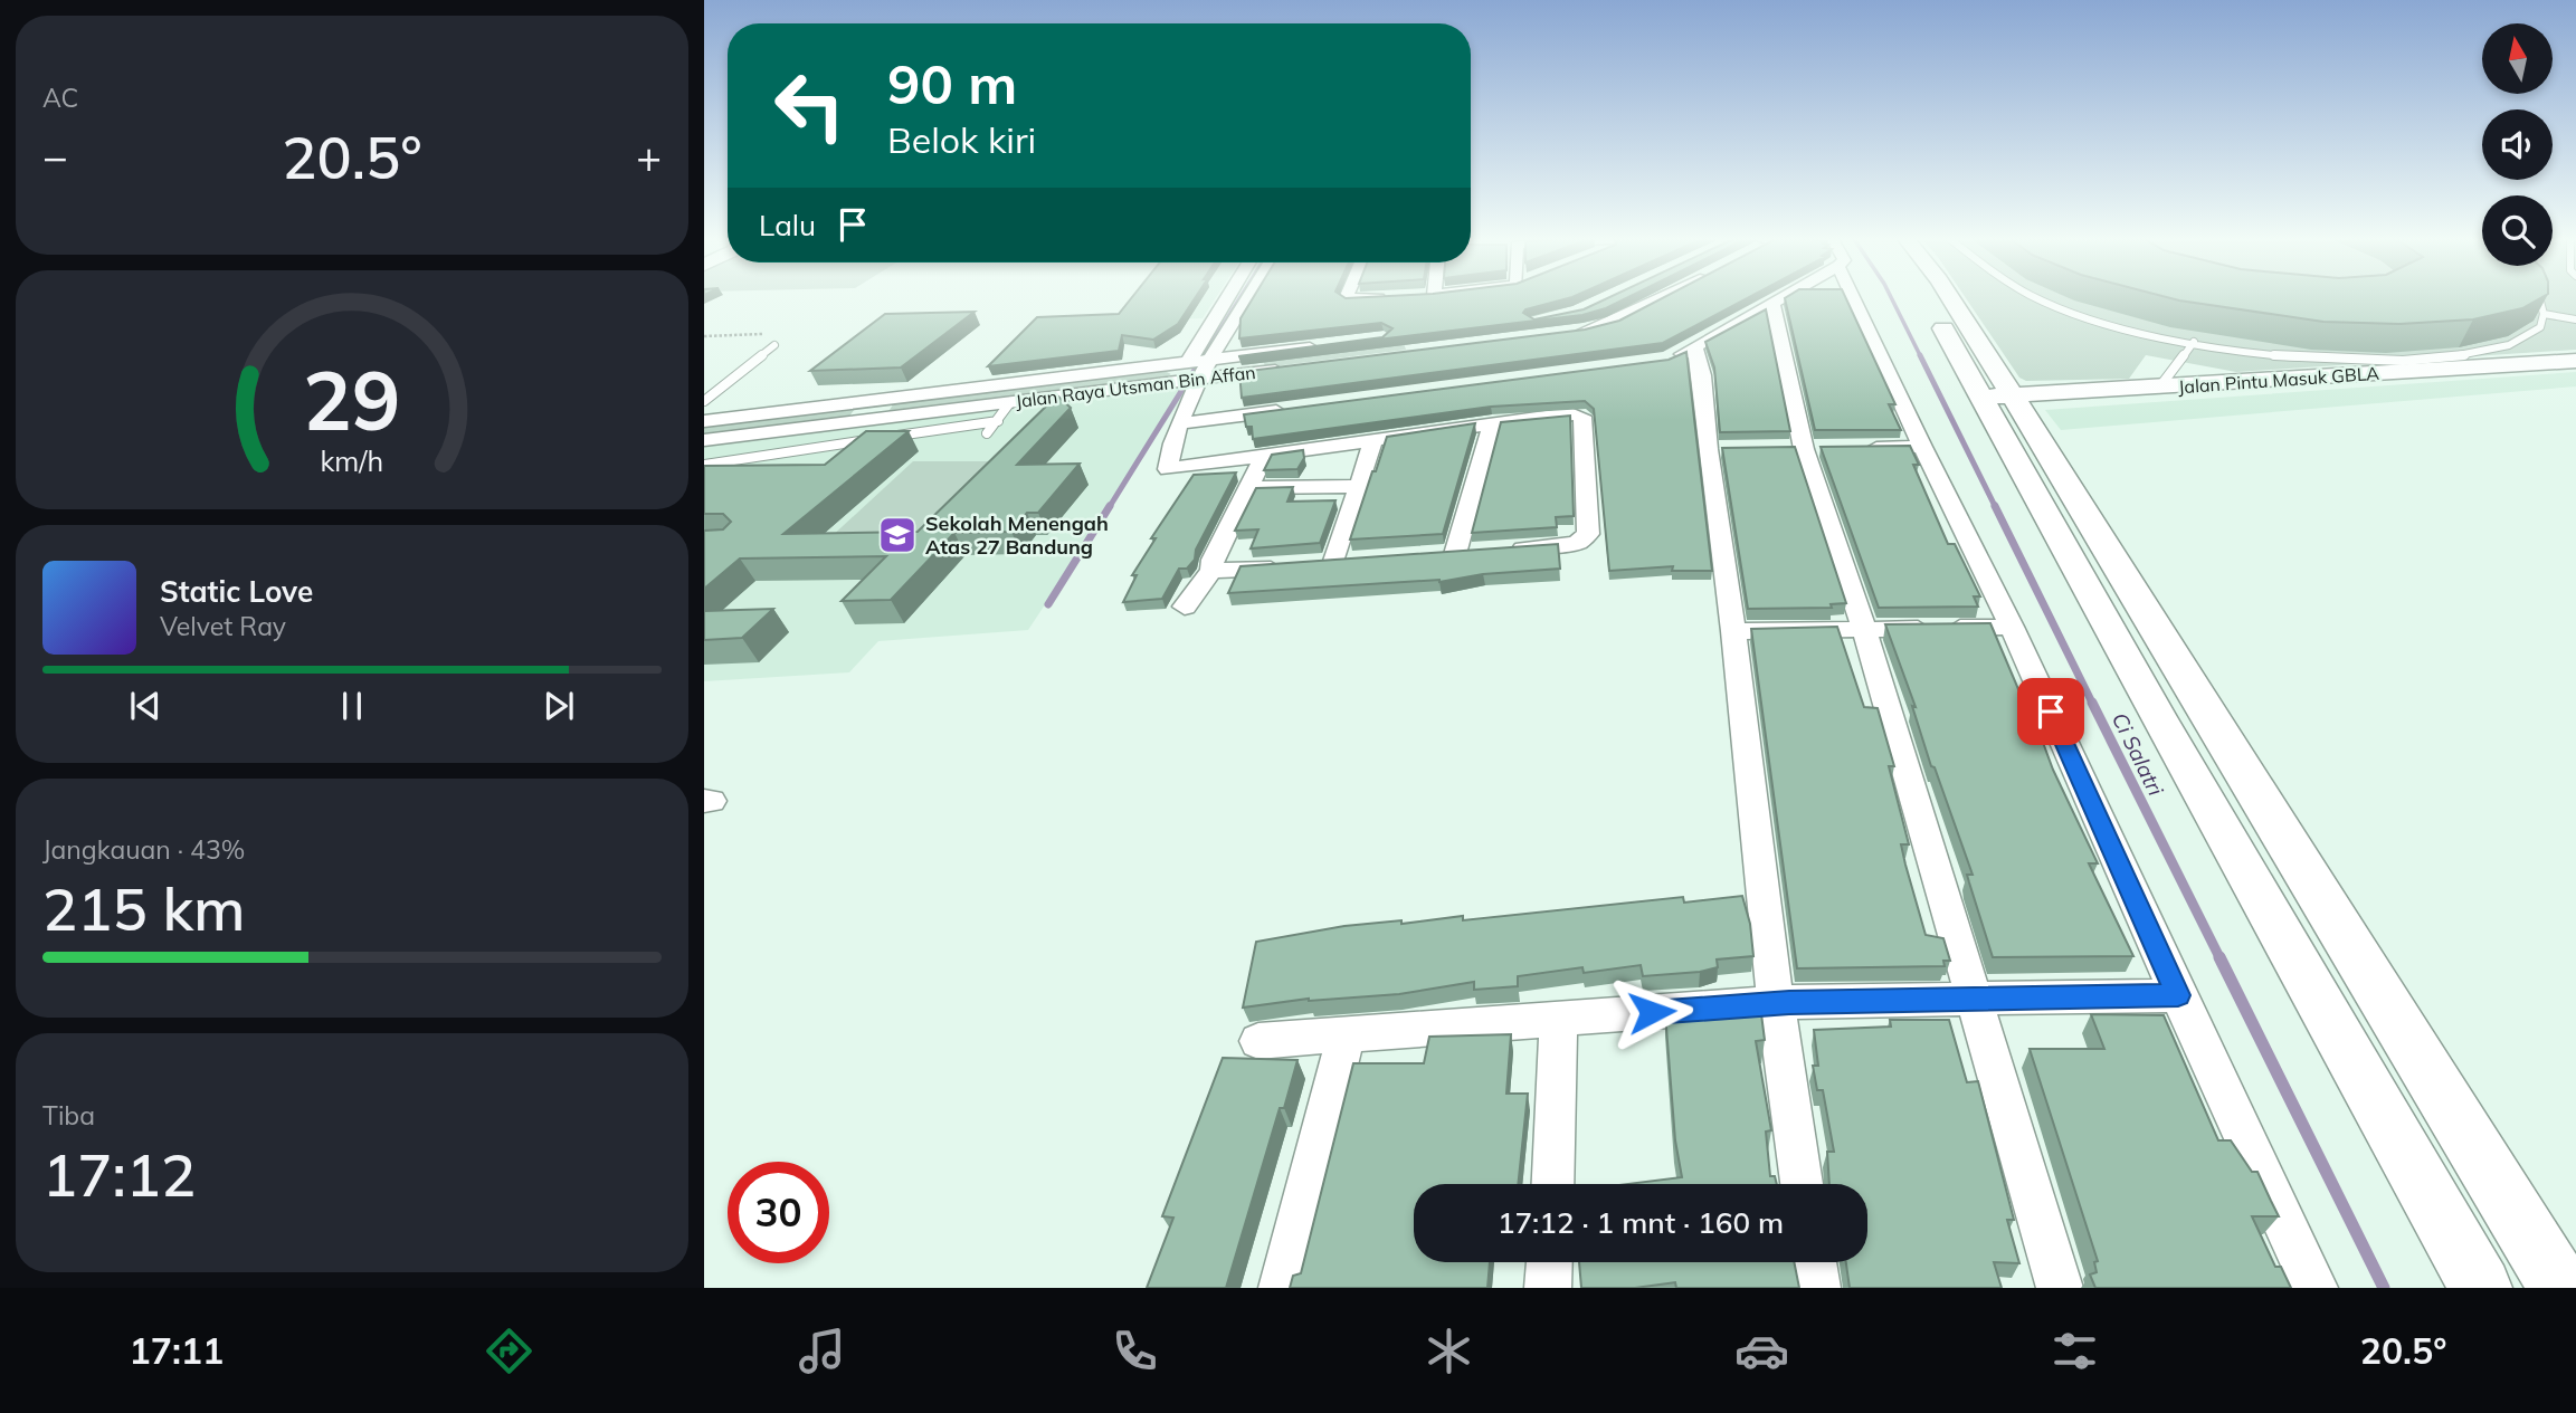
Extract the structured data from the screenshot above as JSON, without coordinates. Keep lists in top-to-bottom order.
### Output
{
  "streets": {
    "street": ["Jalan Pintu Masuk GBLA", "Jalan Raya Utsman Bin Affan"]
  },
  "water": ["Ci Salatri"],
  "places": {
    "school or university": ["Sekolah Menengah Atas 27 Bandung"]
  },
  "north": "top",
  "page": {
    "tile": [
      "AC",
      ["Jangkauan · 43%", "215 km"],
      ["Tiba", "17:12"]
    ],
    "turn": ["90 m", "Belok kiri"],
    "heat": ["−", "20.5°", "+"],
    "then": "Lalu",
    "song": ["Static Love", "Velvet Ray"],
    "limit": "30",
    "trip": "17:12 · 1 mnt · 160 m",
    "tabs": ["17:11", "20.5°"],
    "gauge": ["29", "km/h"]
  }
}
